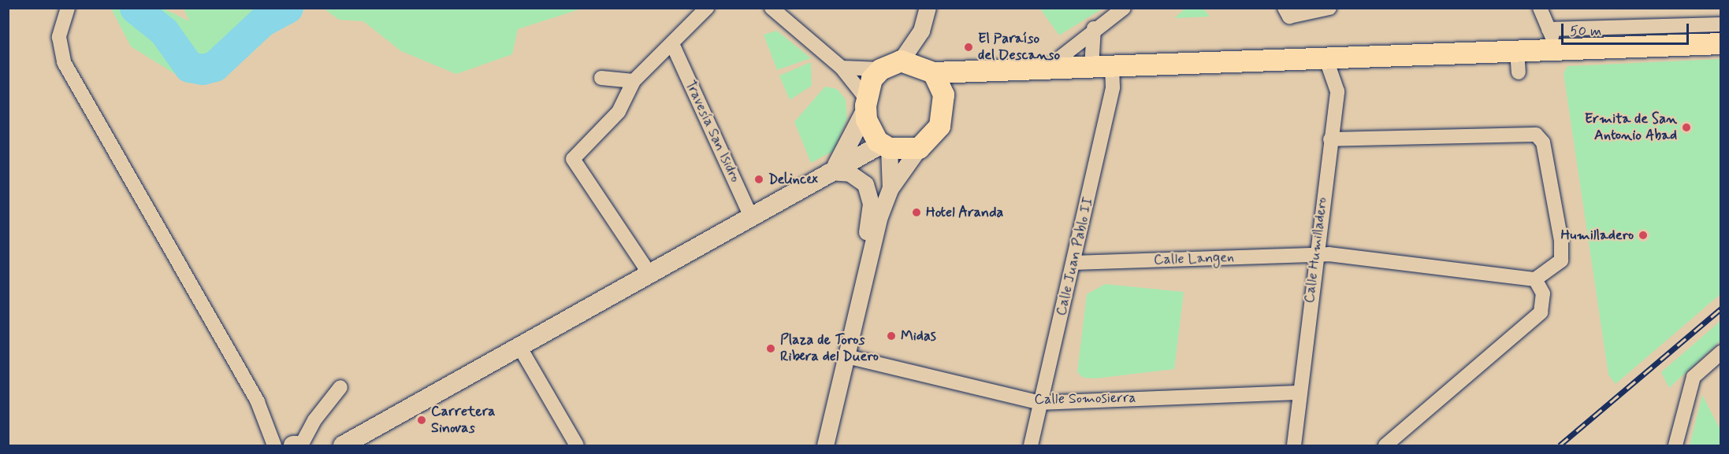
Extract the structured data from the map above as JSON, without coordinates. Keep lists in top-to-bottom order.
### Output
{
  "streets": {
    "street": [
      "Travesía San Isidro",
      "Calle Humilladero",
      "Calle Juan Pablo II",
      "Calle Langen",
      "Calle Somosierra"
    ]
  },
  "crossings": [
    ["Calle Humilladero", "Calle Langen"],
    ["Calle Humilladero", "Calle Somosierra"],
    ["Calle Juan Pablo II", "Calle Langen"],
    ["Calle Juan Pablo II", "Calle Somosierra"]
  ],
  "places": [
    "El Paraíso del Descanso",
    "Ermita de San Antonio Abad",
    "Delincex",
    "Hotel Aranda",
    "Humilladero",
    "Midas",
    "Plaza de Toros Ribera del Duero",
    "Carretera Sinovas"
  ],
  "scale_bar": "50 m"
}
